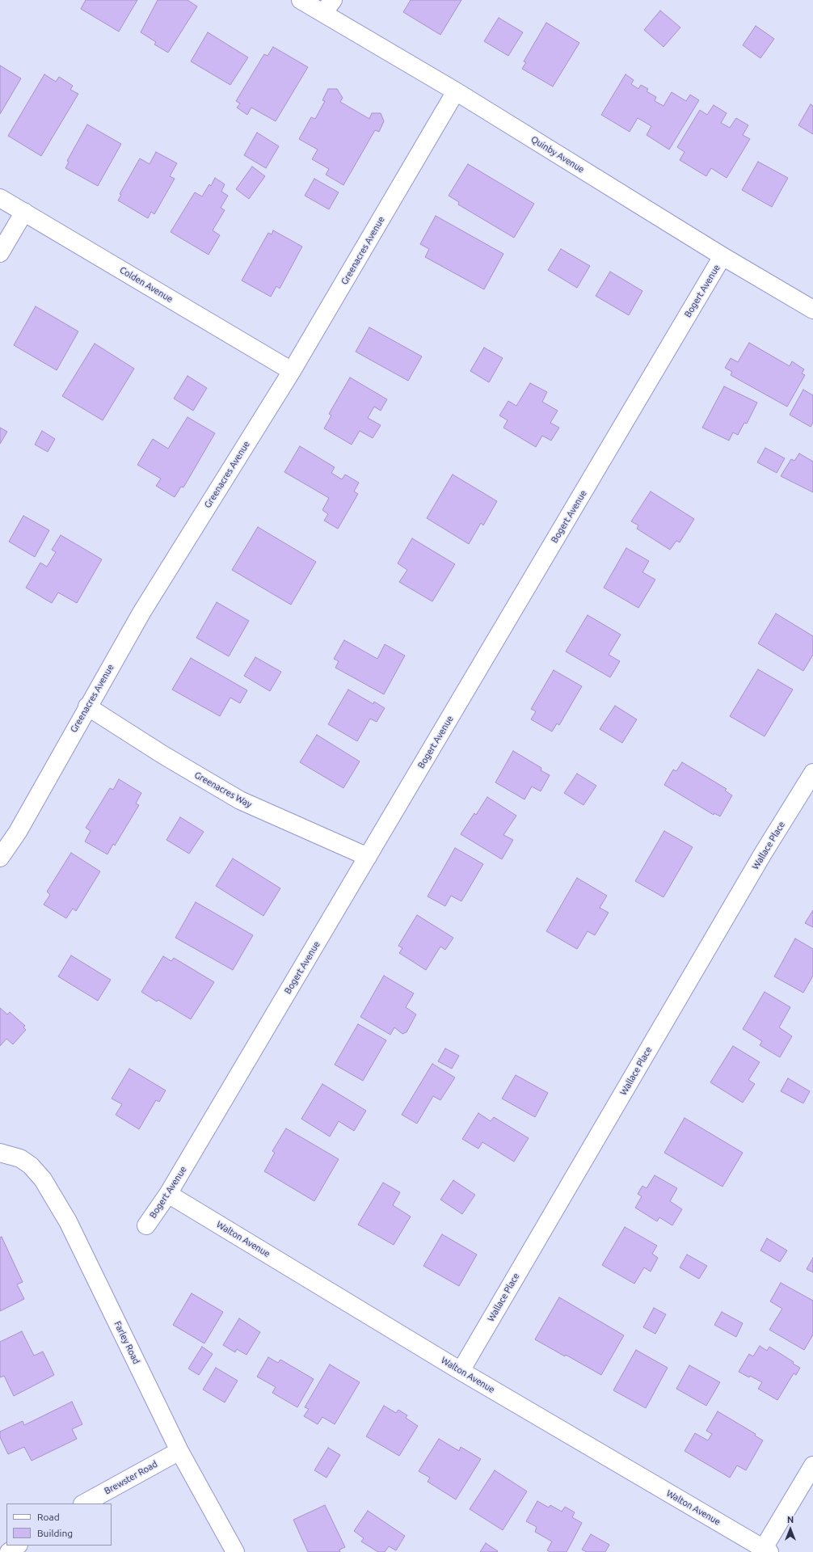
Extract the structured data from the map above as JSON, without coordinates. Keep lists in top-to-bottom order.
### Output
{
  "streets": {
    "street": [
      "Quinby Avenue",
      "Greenacres Avenue",
      "Colden Avenue",
      "Bogert Avenue",
      "Greenacres Way",
      "Wallace Place",
      "Walton Avenue",
      "Farley Road",
      "Brewster Road"
    ]
  },
  "crossings": [
    ["Quinby Avenue", "Greenacres Avenue"],
    ["Quinby Avenue", "Bogert Avenue"],
    ["Greenacres Avenue", "Colden Avenue"],
    ["Greenacres Avenue", "Greenacres Way"],
    ["Bogert Avenue", "Greenacres Way"],
    ["Bogert Avenue", "Walton Avenue"],
    ["Wallace Place", "Walton Avenue"],
    ["Farley Road", "Brewster Road"]
  ],
  "legend": ["Road", "Building"],
  "north": "top"
}
